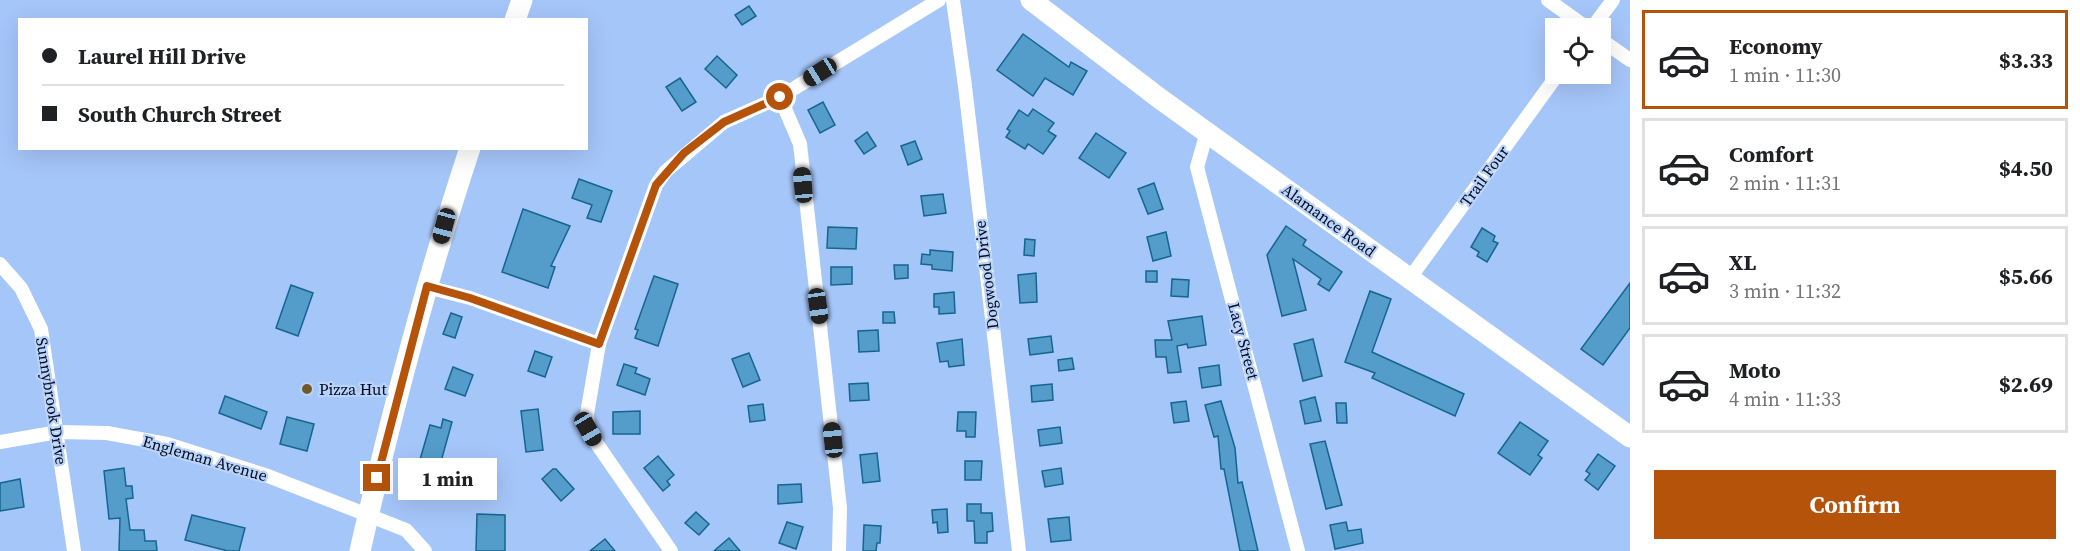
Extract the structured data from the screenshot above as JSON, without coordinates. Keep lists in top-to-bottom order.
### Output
{
  "streets": {
    "main road": ["Alamance Road"],
    "street": [
      "Trail Four",
      "Dogwood Drive",
      "Lacy Street",
      "Sunnybrook Drive",
      "Engleman Avenue"
    ]
  },
  "crossings": [
    ["Trail Four", "Alamance Road"],
    ["Alamance Road", "Lacy Street"],
    ["Sunnybrook Drive", "Engleman Avenue"]
  ],
  "places": ["Pizza Hut"],
  "page": {
    "list": [
      {
        "name": "Economy",
        "note": "1 min · 11:30",
        "value": "$3.33"
      },
      {
        "name": "Comfort",
        "note": "2 min · 11:31",
        "value": "$4.50"
      },
      {
        "name": "XL",
        "note": "3 min · 11:32",
        "value": "$5.66"
      },
      {
        "name": "Moto",
        "note": "4 min · 11:33",
        "value": "$2.69"
      }
    ],
    "banner": ["Laurel Hill Drive", "South Church Street"],
    "bubble": "1 min",
    "buttons": "Confirm"
  }
}
